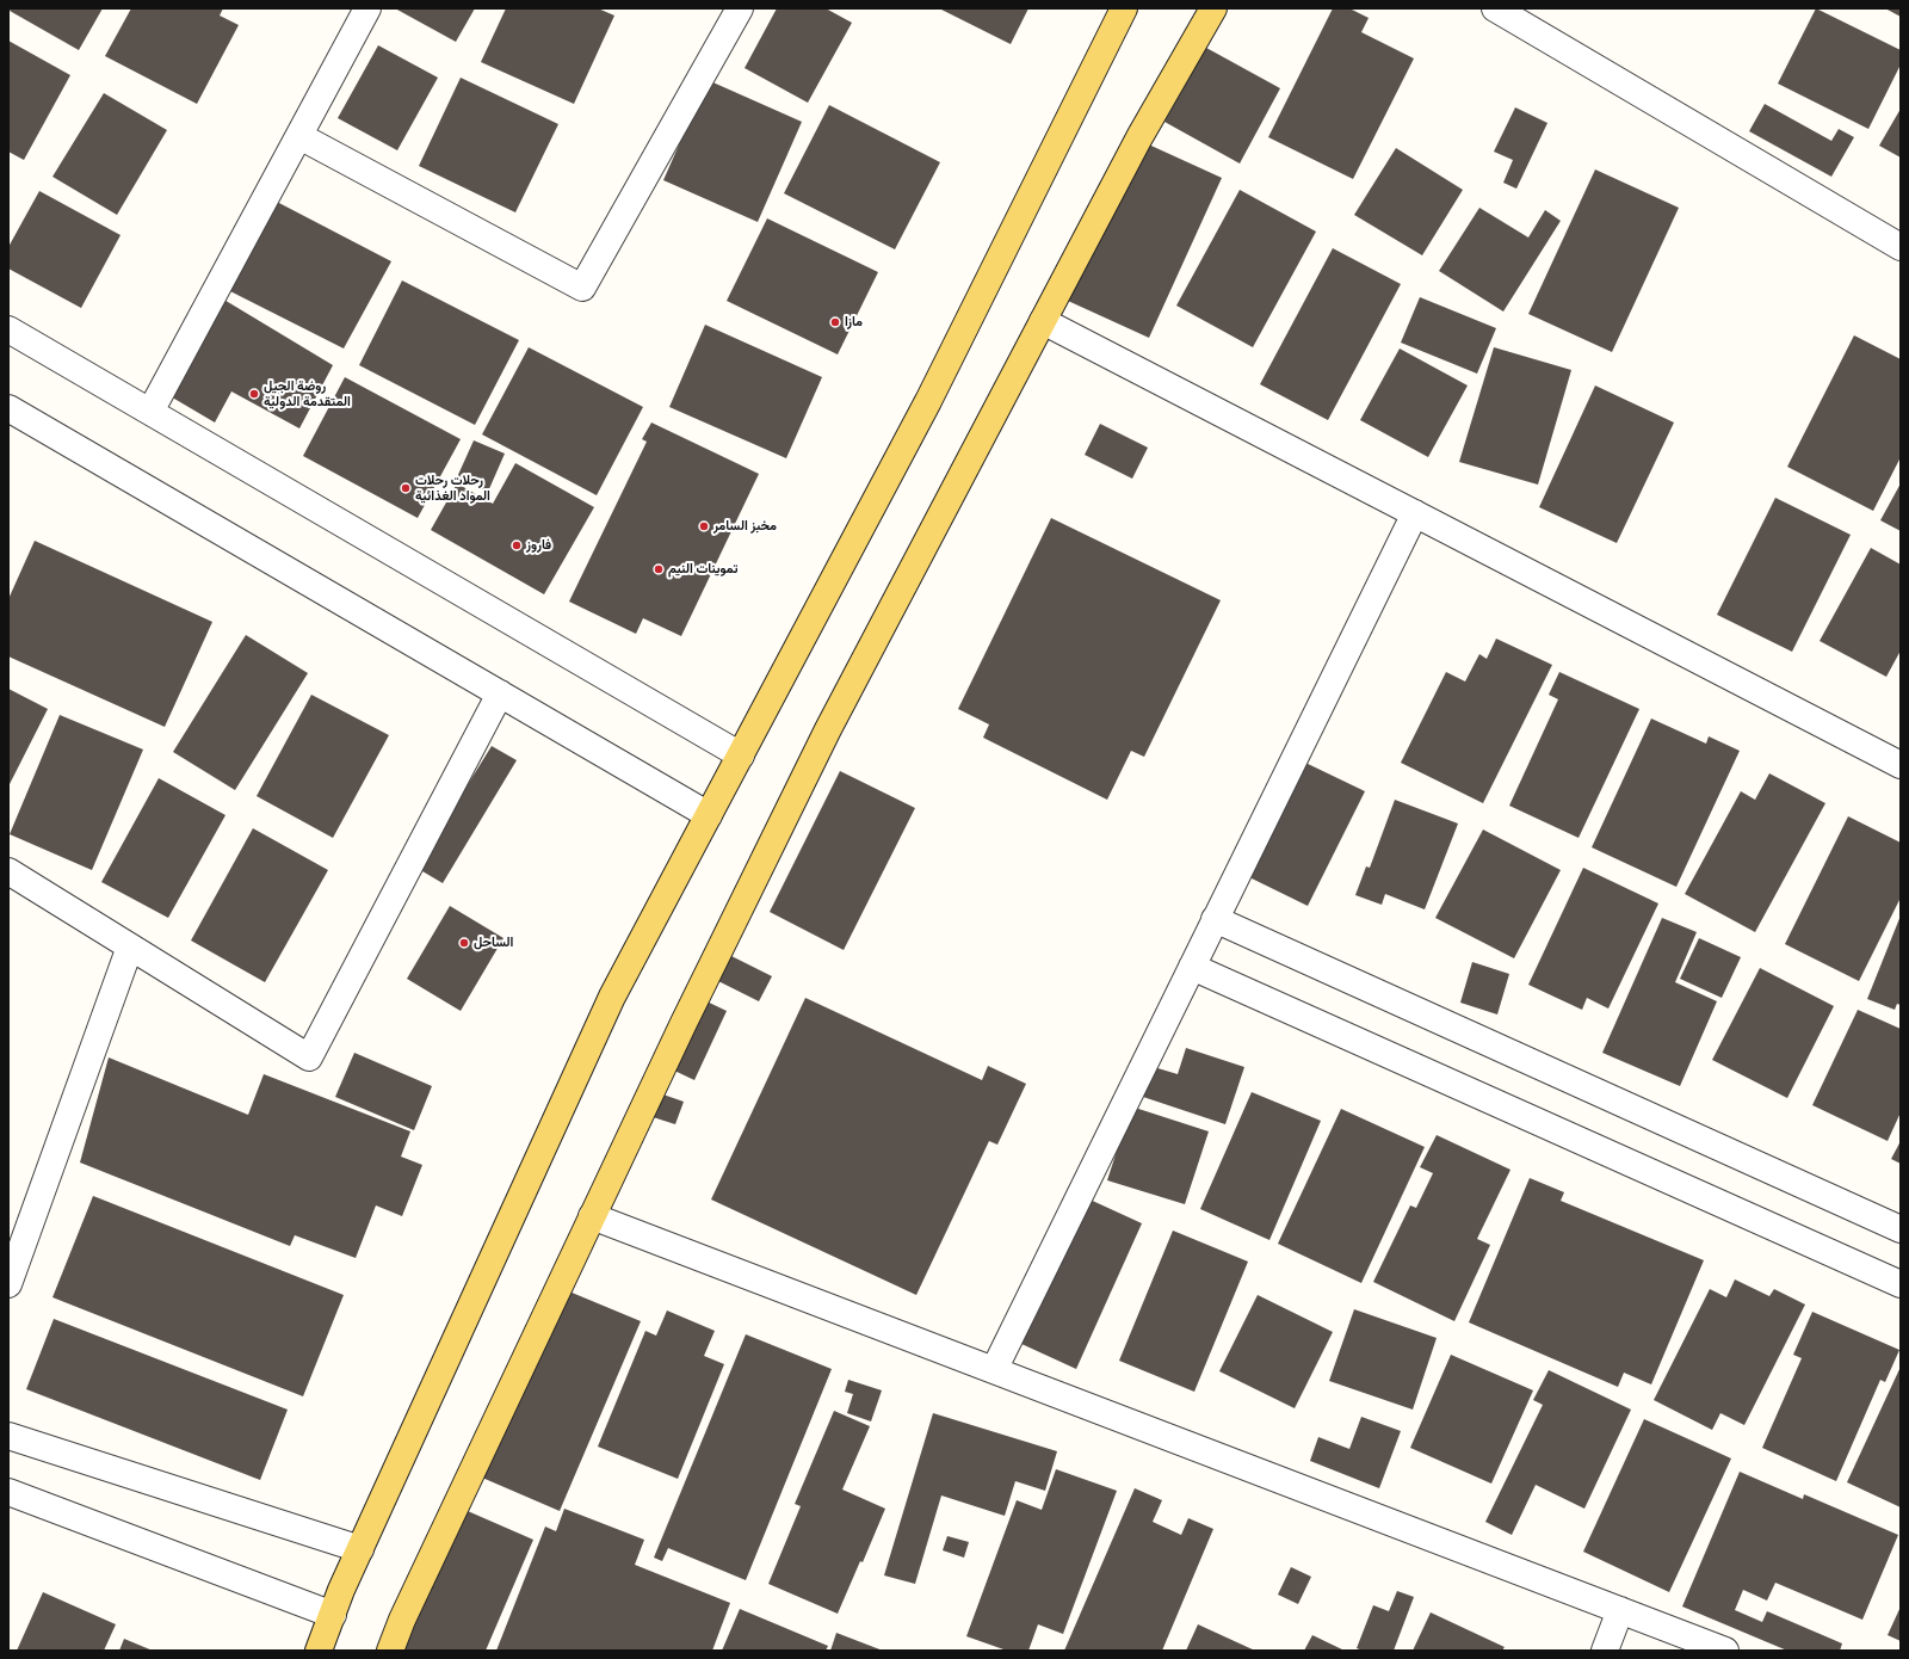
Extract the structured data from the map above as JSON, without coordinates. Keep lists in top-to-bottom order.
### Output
{
  "places": [
    "مازا",
    "روضة الجيل المتقدمة الدولية",
    "رحلات رحلات المواد الغذائية",
    "مخبز السامر",
    "فاروز",
    "تموينات النيم",
    "الساحل"
  ]
}
